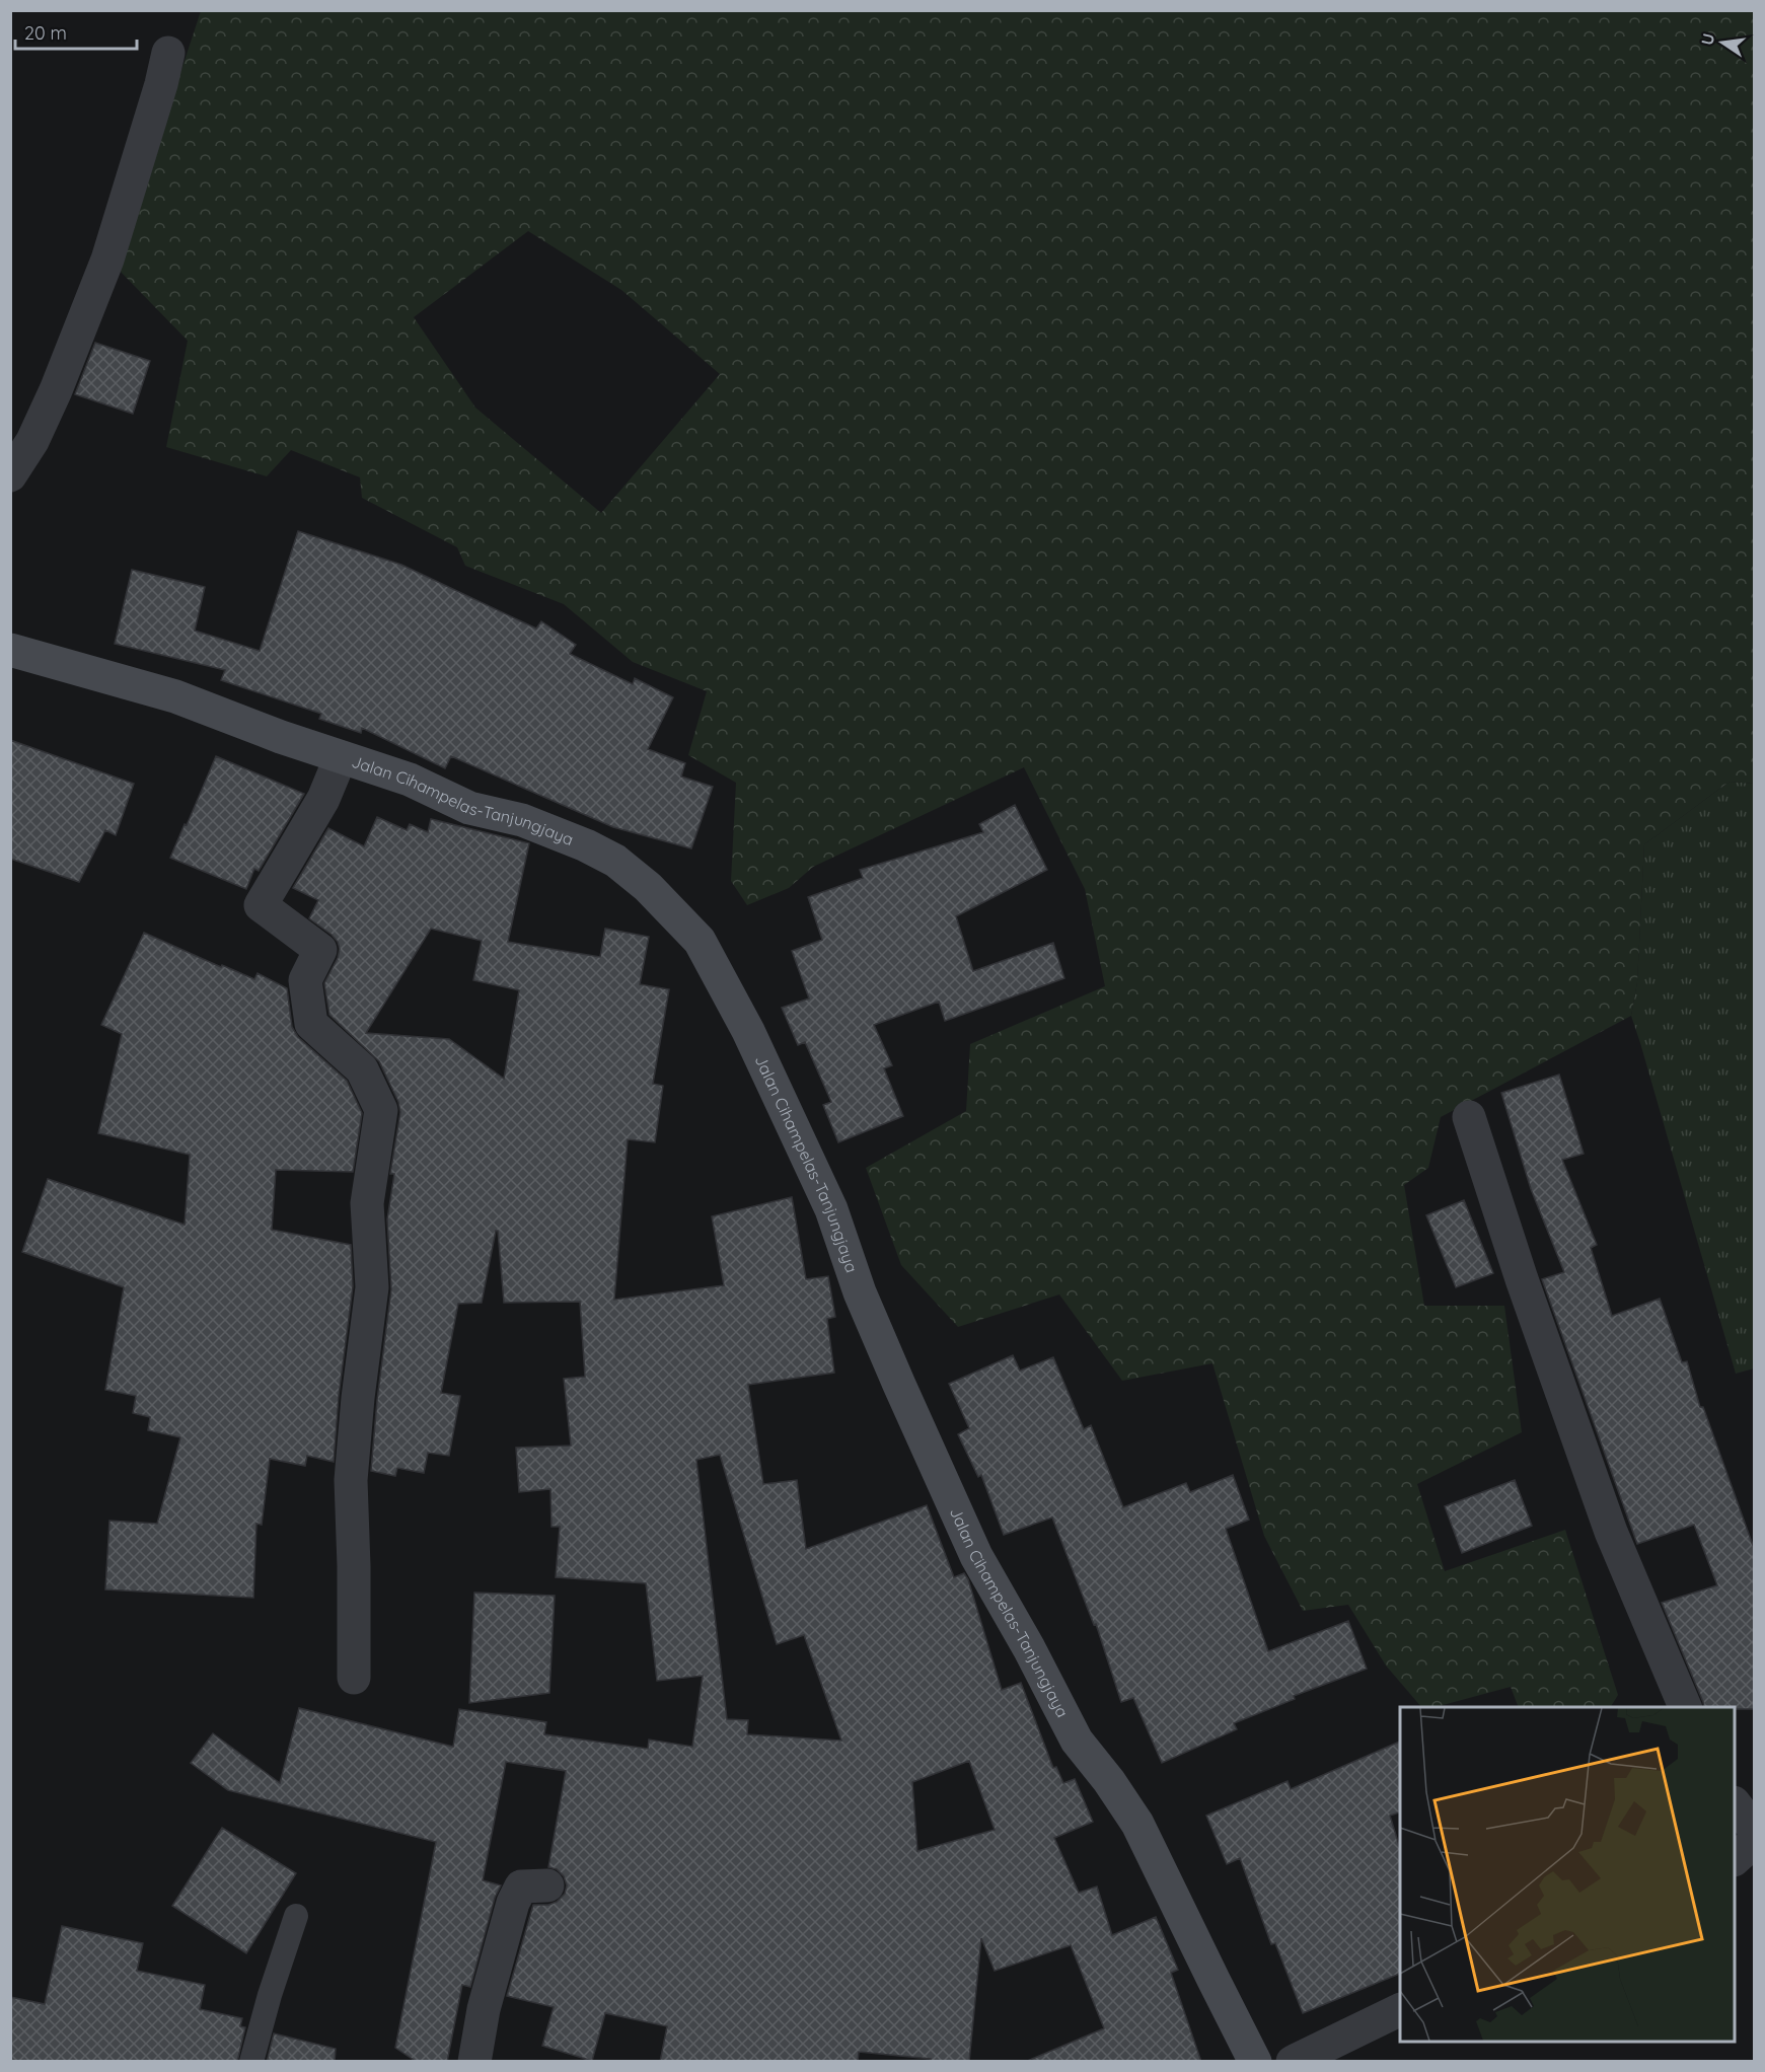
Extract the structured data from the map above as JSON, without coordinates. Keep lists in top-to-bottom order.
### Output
{
  "streets": {
    "main road": ["Jalan Cihampelas-Tanjungjaya"]
  },
  "scale_bar": "20 m",
  "north": "left"
}
